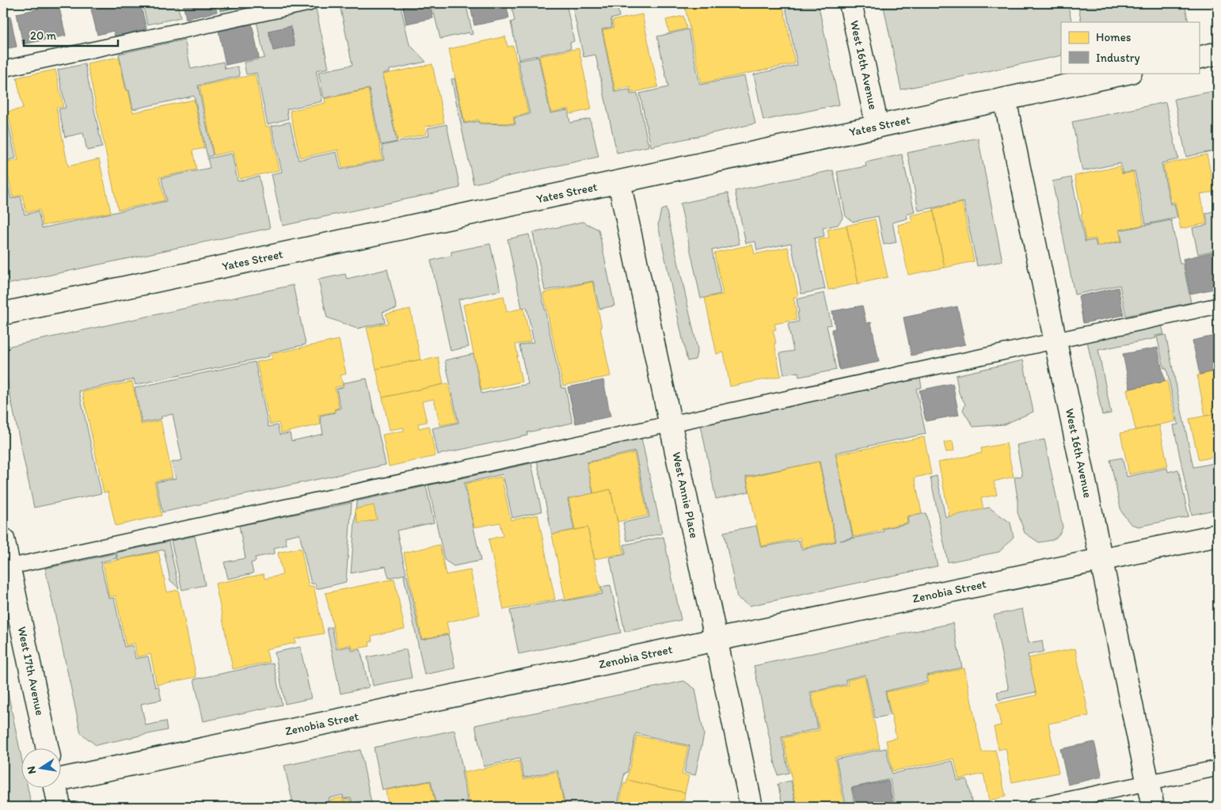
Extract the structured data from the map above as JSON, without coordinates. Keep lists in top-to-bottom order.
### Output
{
  "streets": {
    "street": [
      "West 16th Avenue",
      "Yates Street",
      "West Annie Place",
      "Zenobia Street",
      "West 17th Avenue"
    ]
  },
  "crossings": [
    ["West 16th Avenue", "Yates Street"],
    ["West 16th Avenue", "Zenobia Street"],
    ["Yates Street", "West Annie Place"],
    ["West Annie Place", "Zenobia Street"]
  ],
  "legend": ["Homes", "Industry"],
  "scale_bar": "20 m",
  "north": "left"
}
